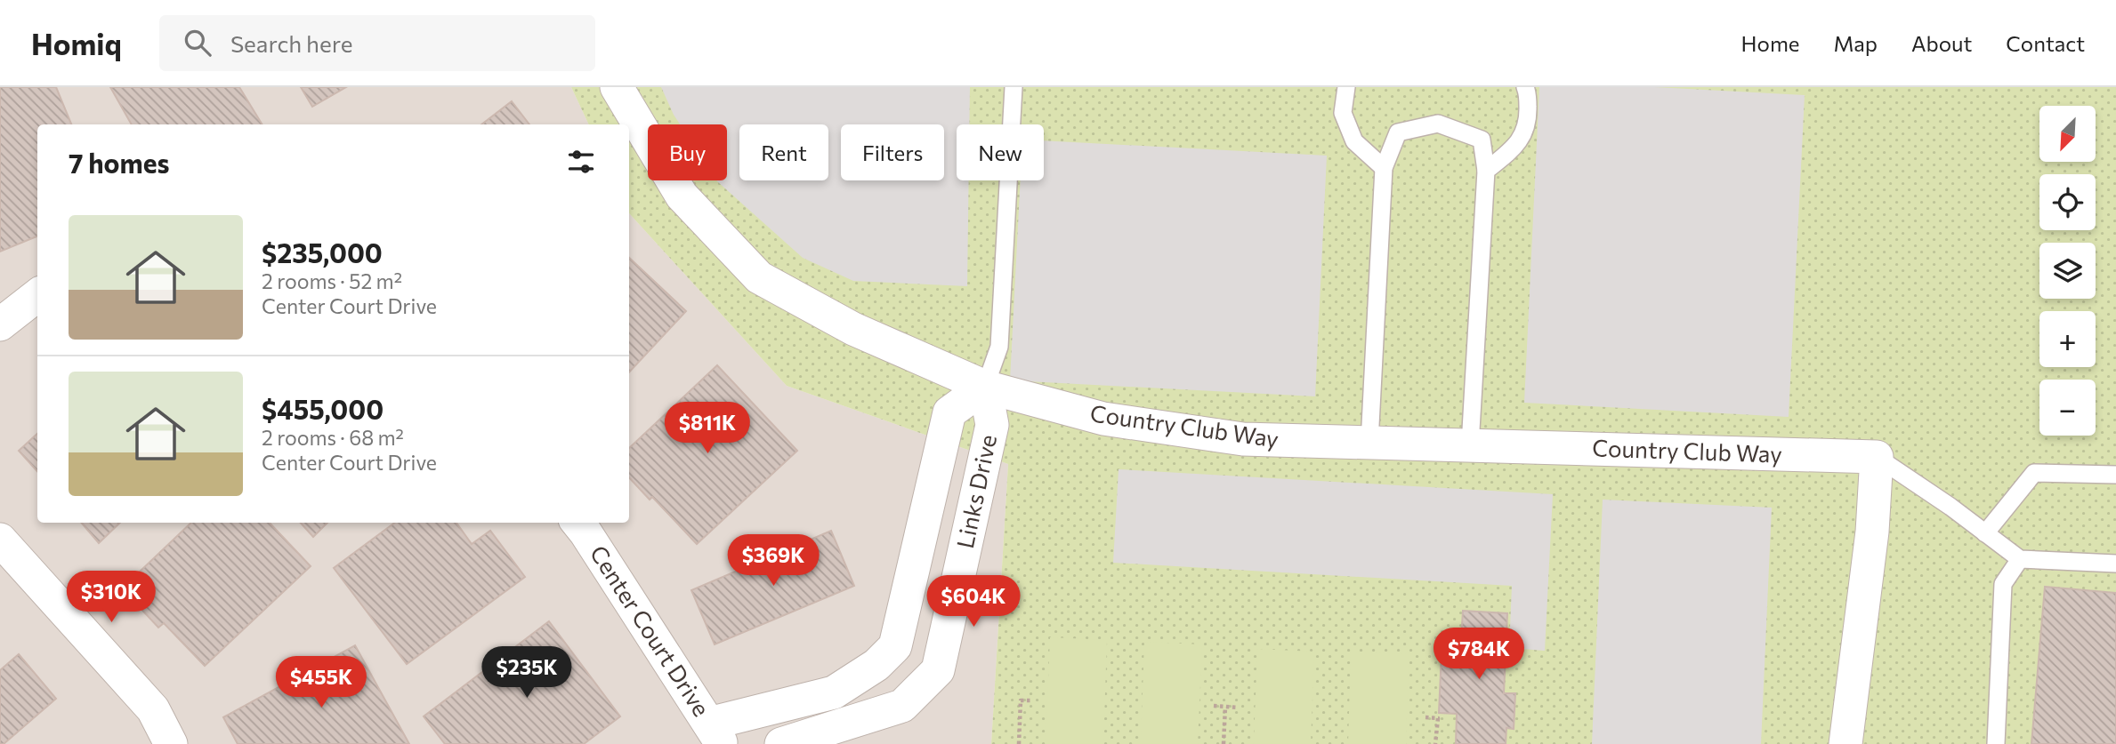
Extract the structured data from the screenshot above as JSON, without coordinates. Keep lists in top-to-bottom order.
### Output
{
  "streets": {
    "street": ["Country Club Way", "Links Drive", "Center Court Drive"]
  },
  "crossings": [
    ["Country Club Way", "Links Drive"],
    ["Links Drive", "Center Court Drive"]
  ],
  "north": "bottom left",
  "page": {
    "header": "Homiq",
    "search": "Search here",
    "nav": [
      "Home",
      "Map",
      "About",
      "Contact"
    ],
    "map_buttons": ["+", "−"],
    "chip": [
      "Buy",
      "Rent",
      "Filters",
      "New"
    ],
    "heading": "7 homes",
    "list": [
      {
        "name": "$235,000",
        "note": "2 rooms · 52 m² · Center Court Drive"
      },
      {
        "name": "$455,000",
        "note": "2 rooms · 68 m² · Center Court Drive"
      }
    ],
    "price": [
      "$811K",
      "$369K",
      "$310K",
      "$604K",
      "$784K",
      "$235K",
      "$455K"
    ]
  }
}
